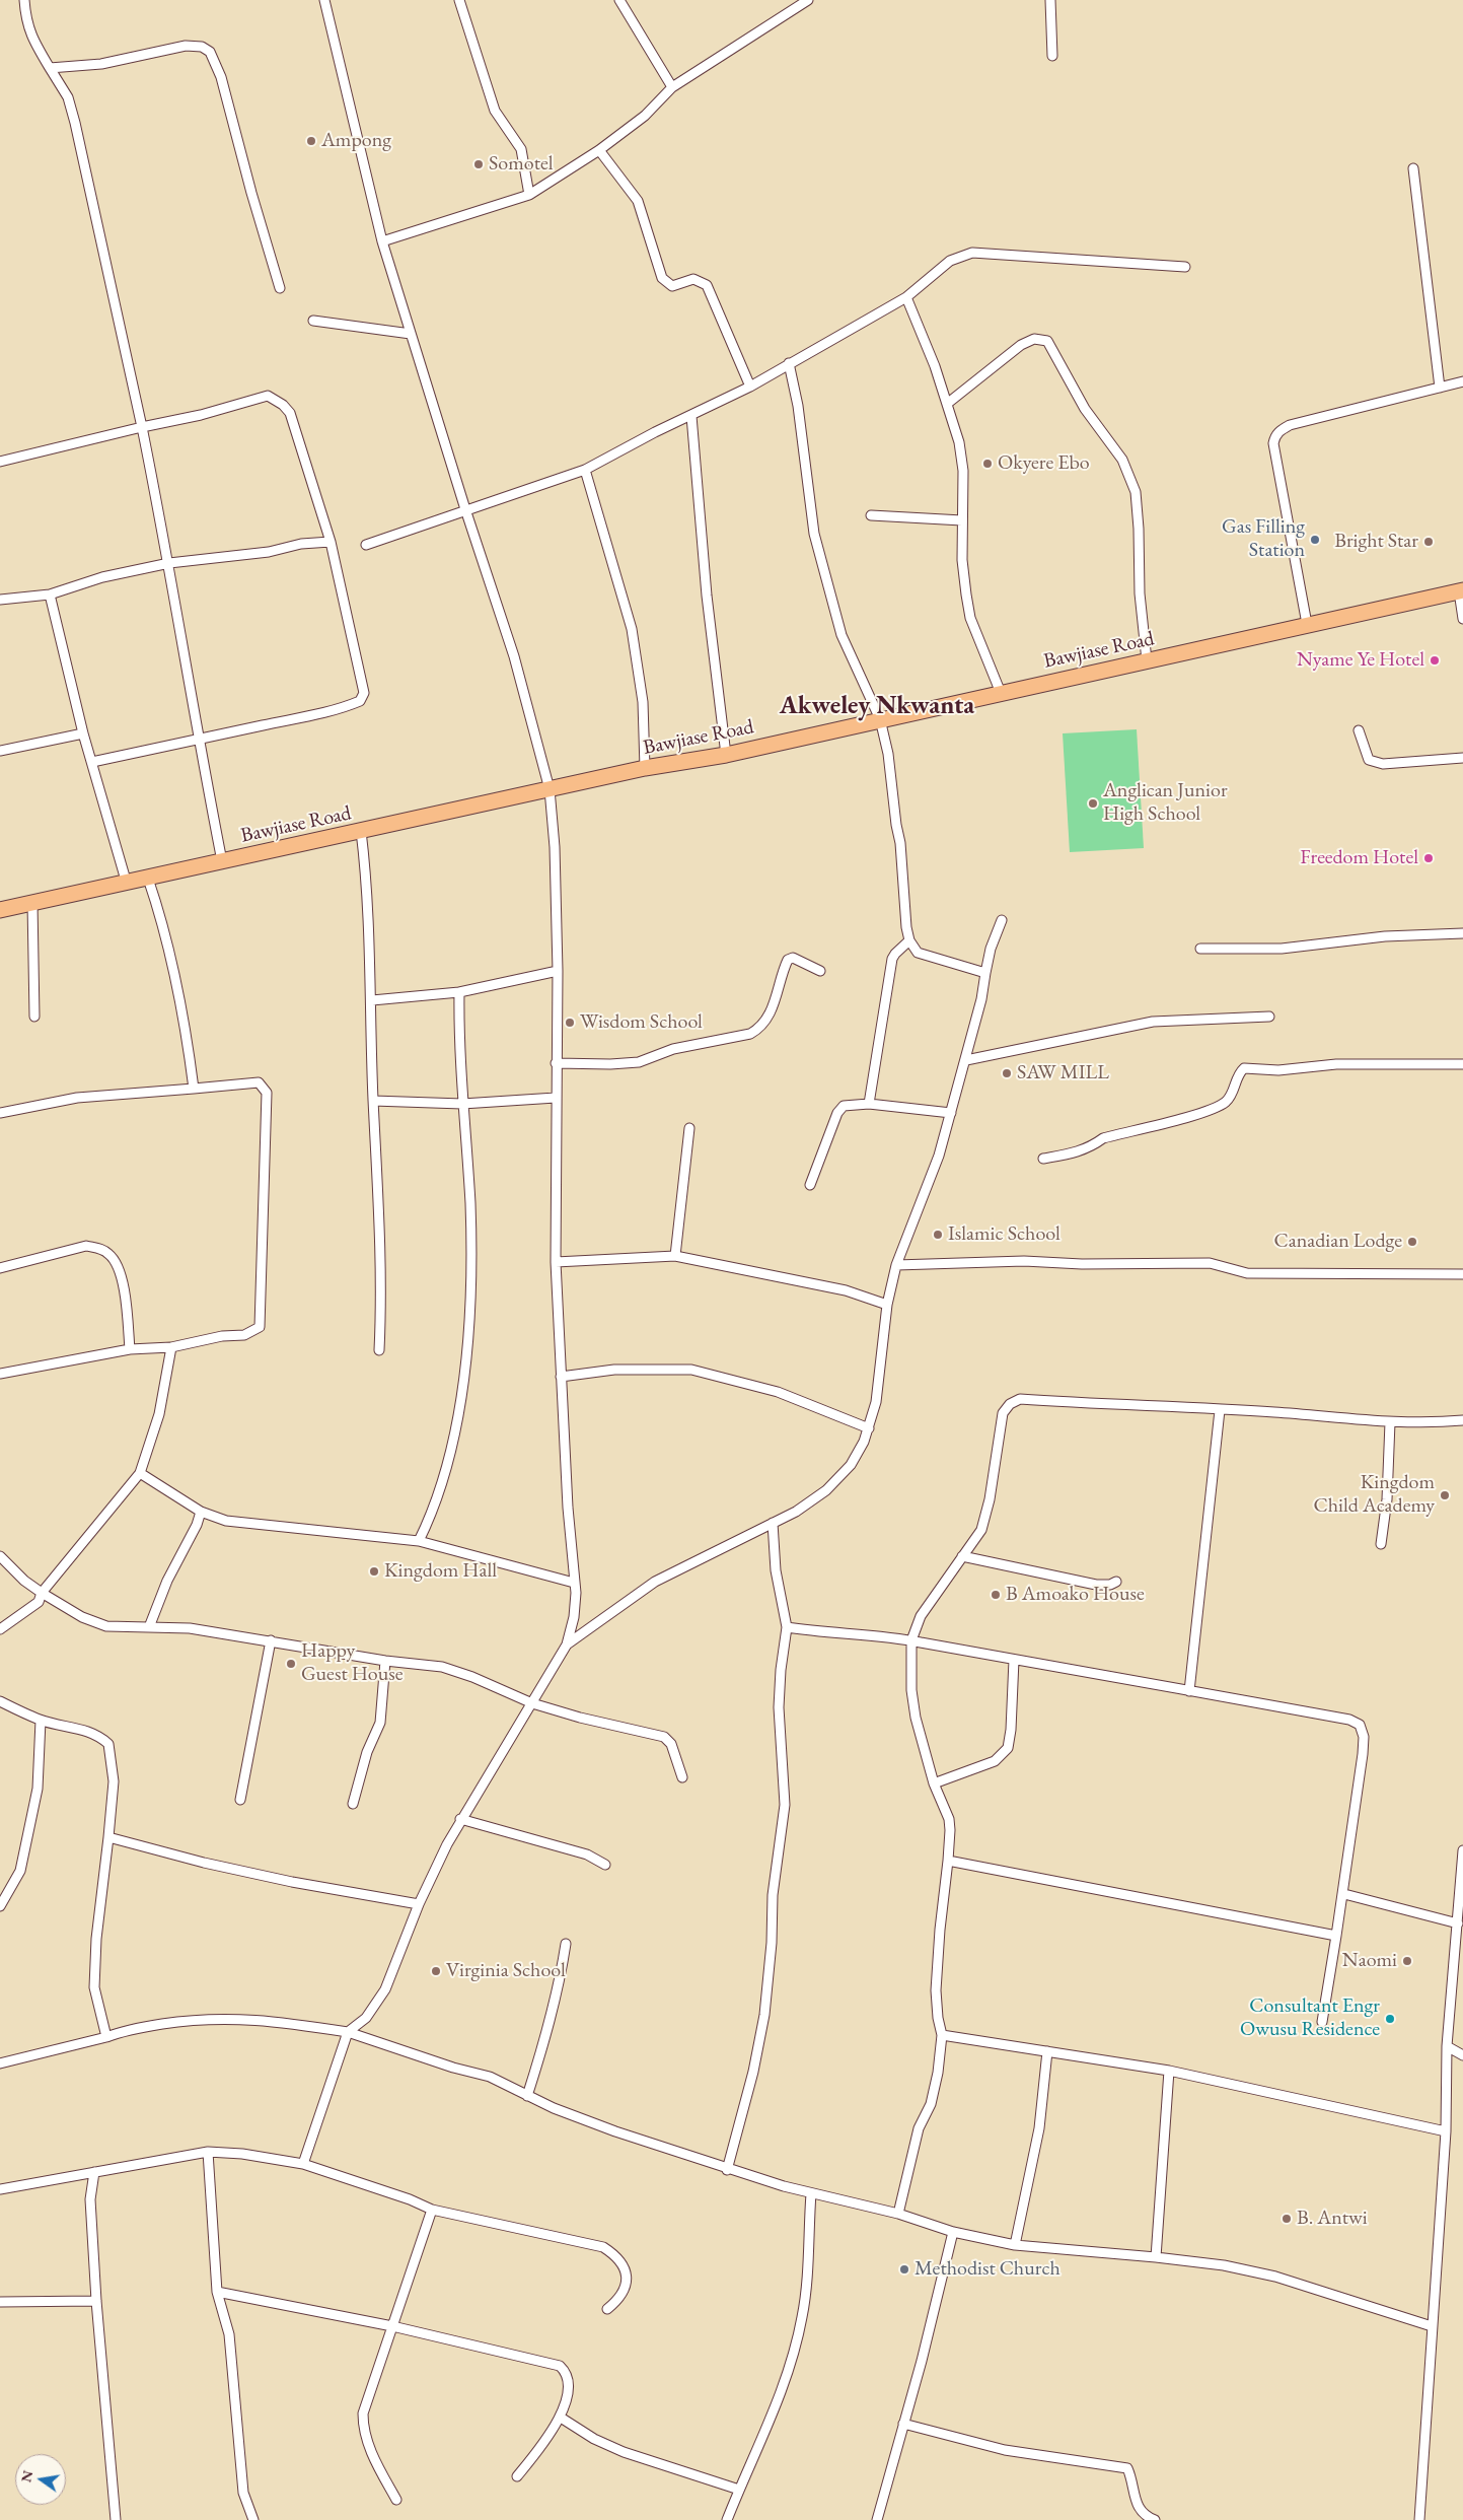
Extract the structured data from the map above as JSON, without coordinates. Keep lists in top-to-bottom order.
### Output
{
  "streets": {
    "main road": ["Bawjiase Road"]
  },
  "districts": ["Akweley Nkwanta"],
  "places": [
    "Ampong",
    "Somotel",
    "Okyere Ebo",
    "Gas Filling Station",
    "Bright Star",
    "Nyame Ye Hotel",
    "Anglican Junior High School",
    "Freedom Hotel",
    "Wisdom School",
    "SAW MILL",
    "Islamic School",
    "Canadian Lodge",
    "Kingdom Child Academy",
    "Kingdom Hall",
    "B Amoako House",
    "Happy Guest House",
    "Naomi",
    "Virginia School",
    "Consultant Engr Owusu Residence",
    "B. Antwi",
    "Methodist Church"
  ],
  "north": "left"
}
